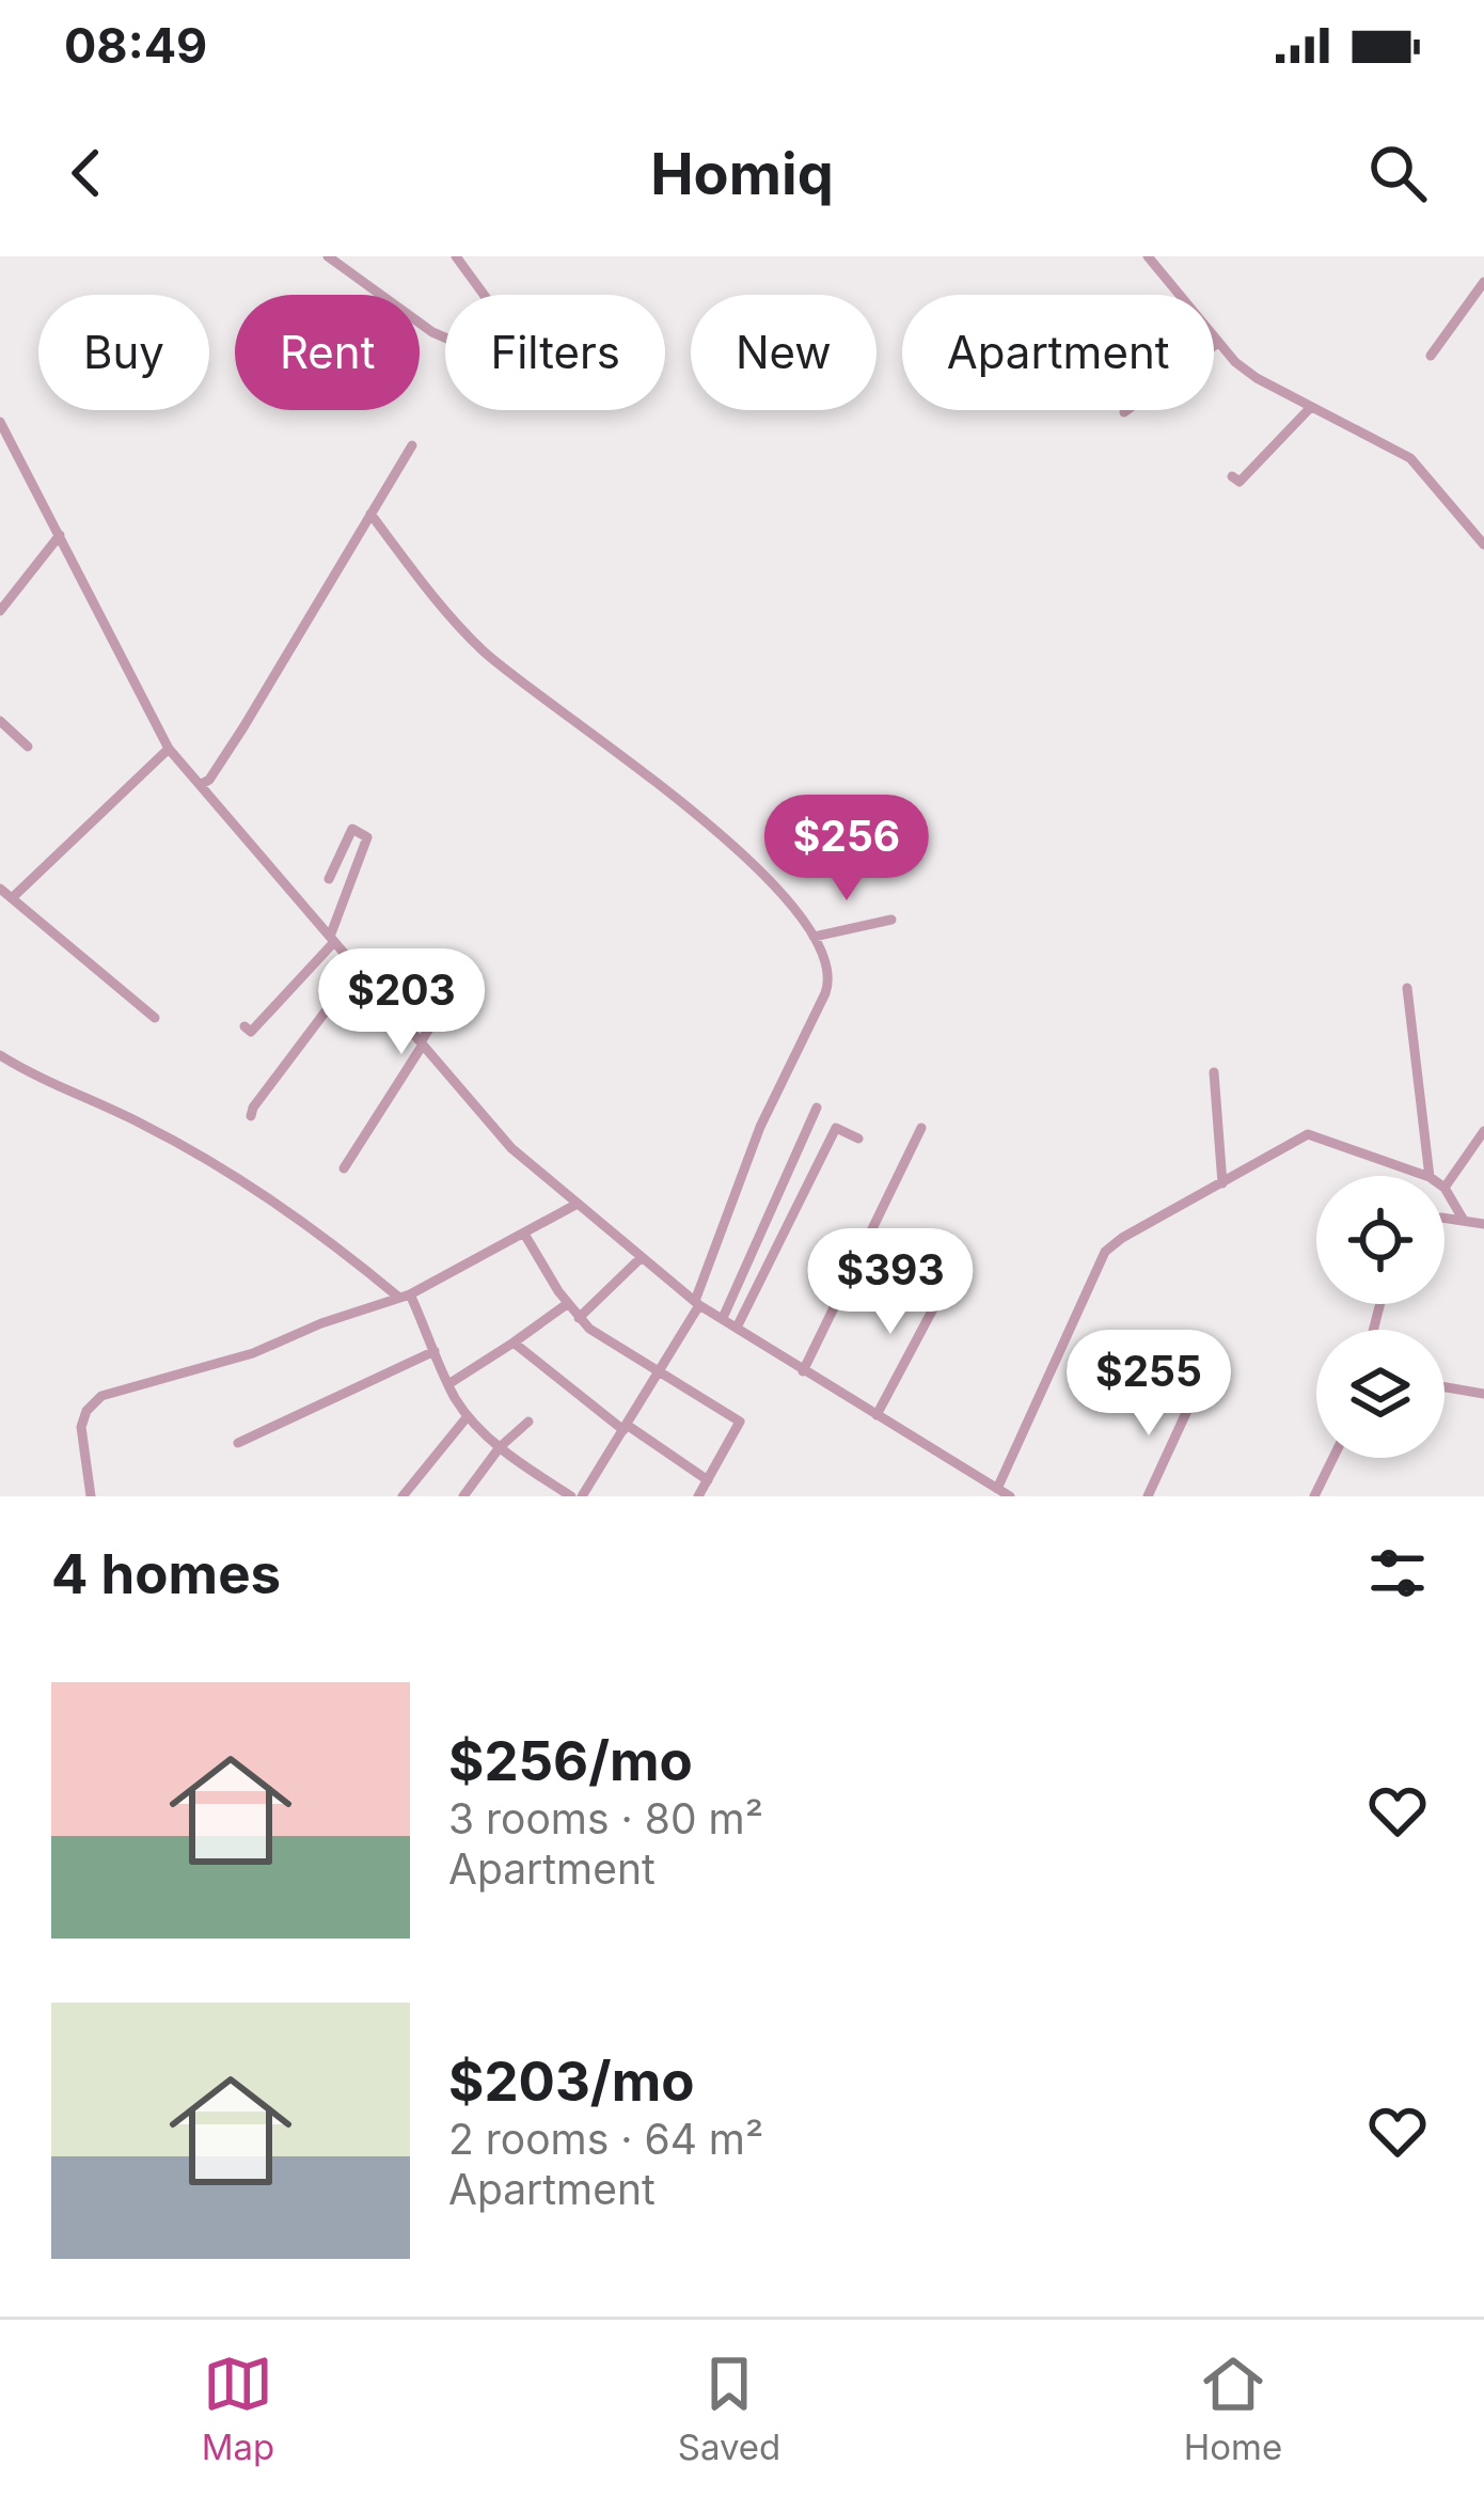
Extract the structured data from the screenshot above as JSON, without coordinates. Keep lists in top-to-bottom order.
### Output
{
  "page": {
    "status": "08:49",
    "header": "Homiq",
    "chip": [
      "Buy",
      "Rent",
      "Filters",
      "New",
      "Apartment"
    ],
    "price": [
      "$256",
      "$203",
      "$393",
      "$255"
    ],
    "heading": "4 homes",
    "list": [
      {
        "name": "$256/mo",
        "note": "3 rooms · 80 m² · Apartment"
      },
      {
        "name": "$203/mo",
        "note": "2 rooms · 64 m² · Apartment"
      }
    ],
    "tabs": ["Map", "Saved", "Home"]
  }
}
